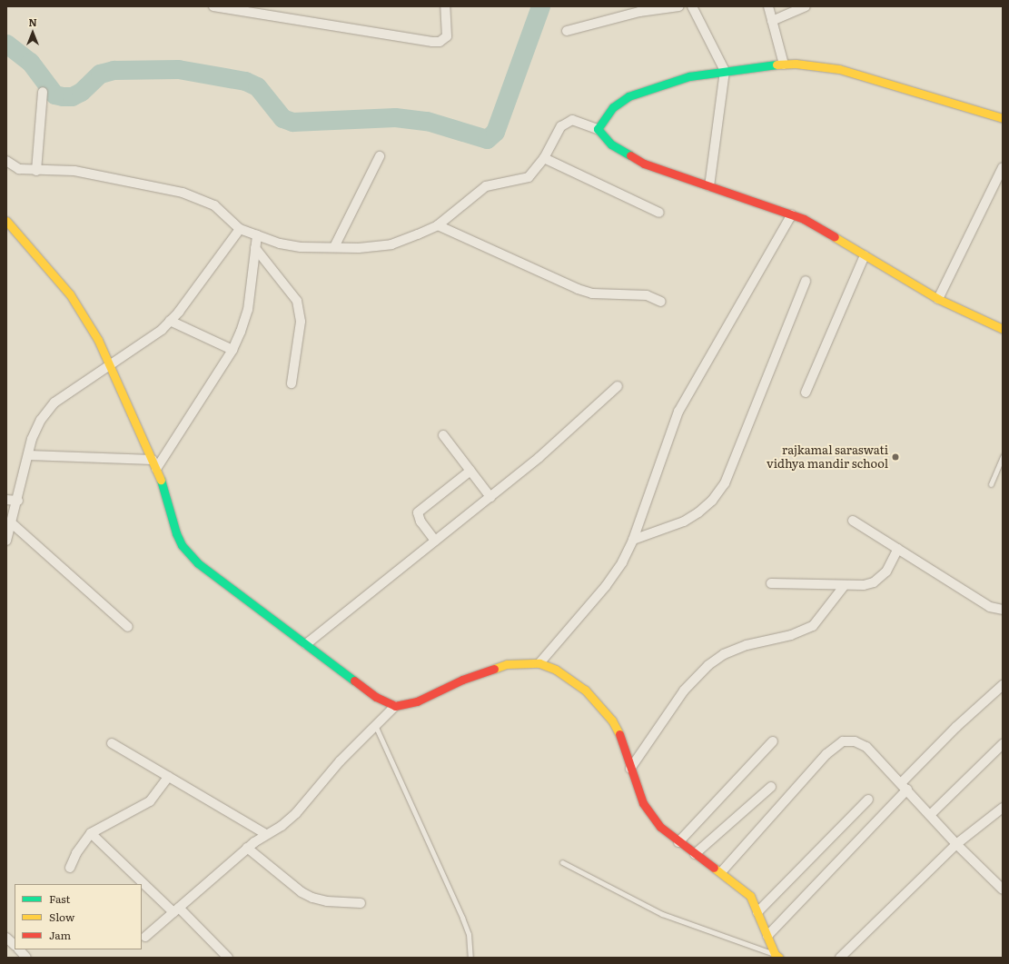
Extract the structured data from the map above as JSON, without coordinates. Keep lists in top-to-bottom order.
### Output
{
  "places": ["rajkamal saraswati vidhya mandir school"],
  "legend": ["Fast", "Slow", "Jam"],
  "north": "top"
}
